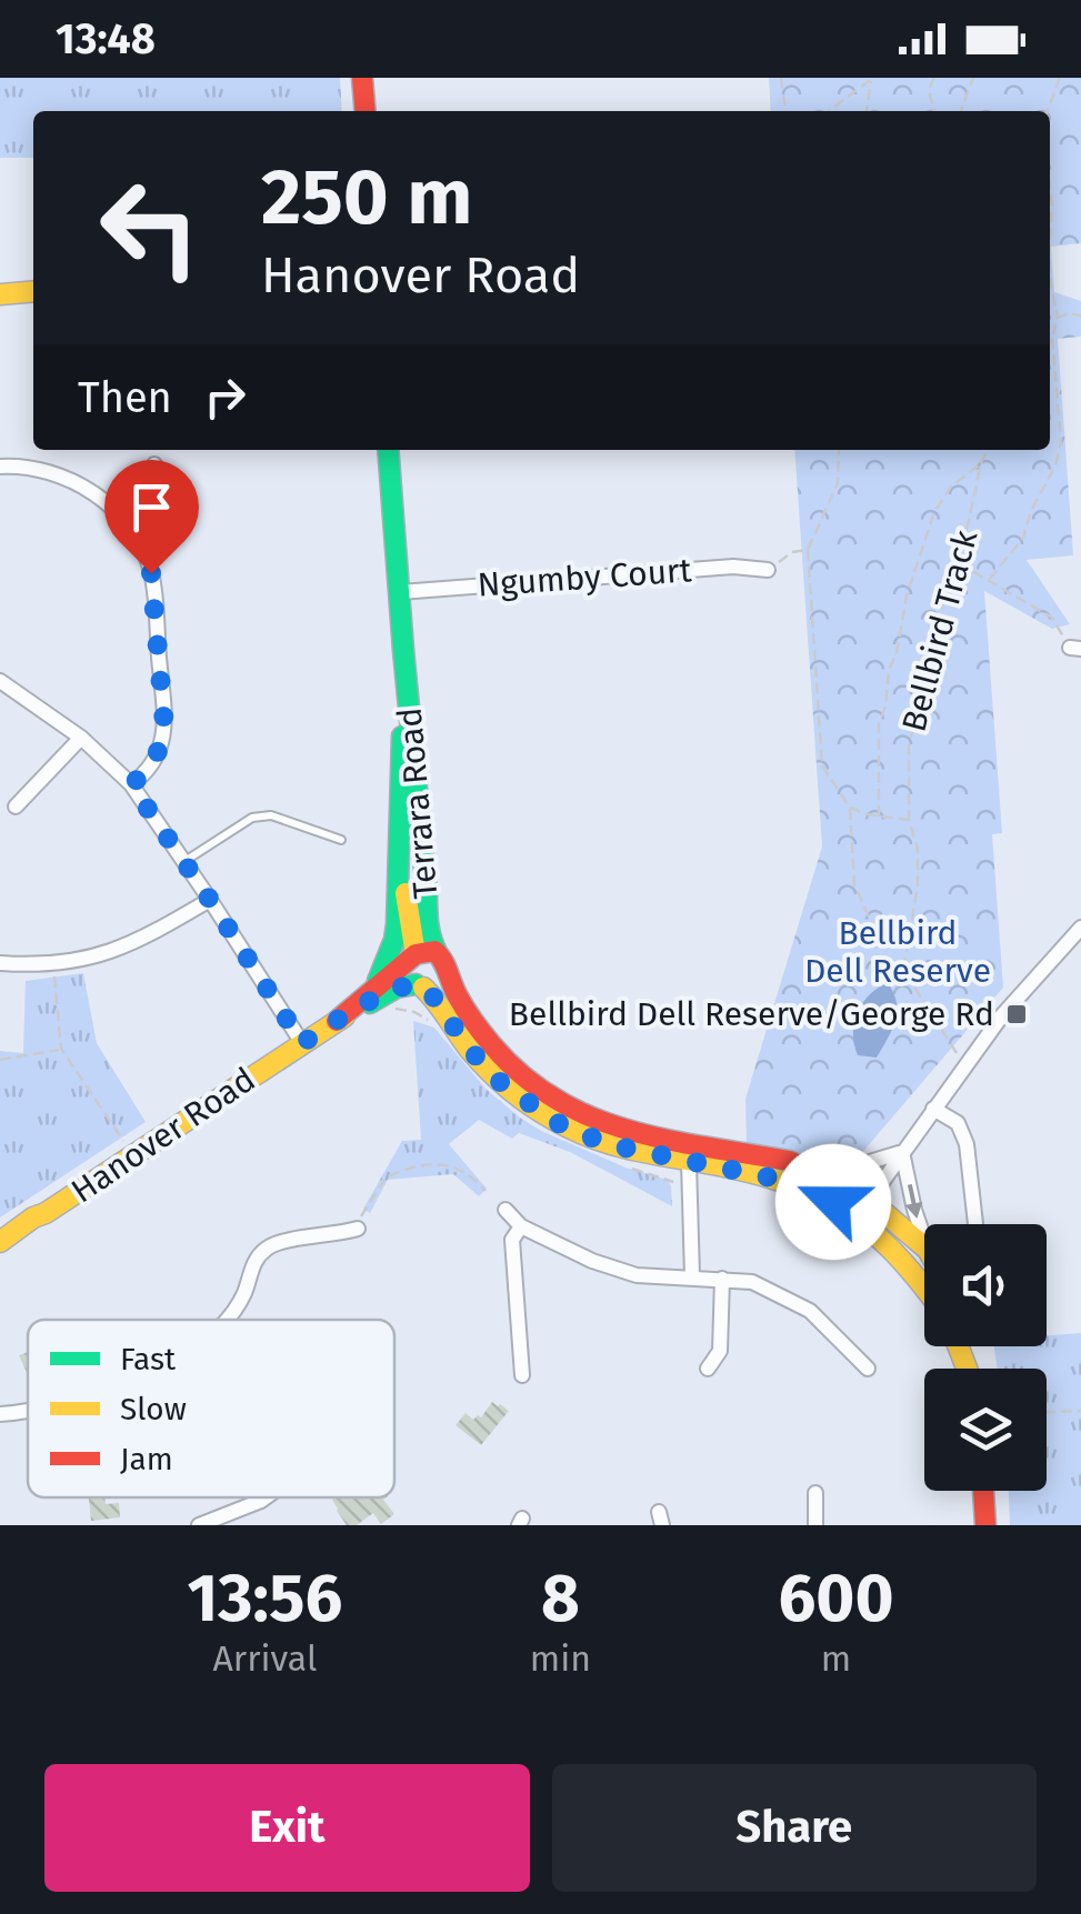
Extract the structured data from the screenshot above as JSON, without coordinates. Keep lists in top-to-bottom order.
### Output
{
  "streets": {
    "main road": ["Terrara Road", "Hanover Road"],
    "street": ["Ngumby Court"],
    "path": ["Bellbird Track"]
  },
  "crossings": [
    ["Ngumby Court", "Terrara Road"],
    ["Terrara Road", "Hanover Road"]
  ],
  "parks": ["Bellbird Dell Reserve"],
  "places": {
    "transit": ["Bellbird Dell Reserve/George Rd"]
  },
  "legend": ["Fast", "Slow", "Jam"],
  "page": {
    "status": "13:48",
    "turn": ["250 m", "Hanover Road"],
    "then": "Then",
    "eta": [
      "13:56",
      "Arrival",
      "8",
      "min",
      "600",
      "m"
    ],
    "buttons": ["Exit", "Share"]
  }
}
